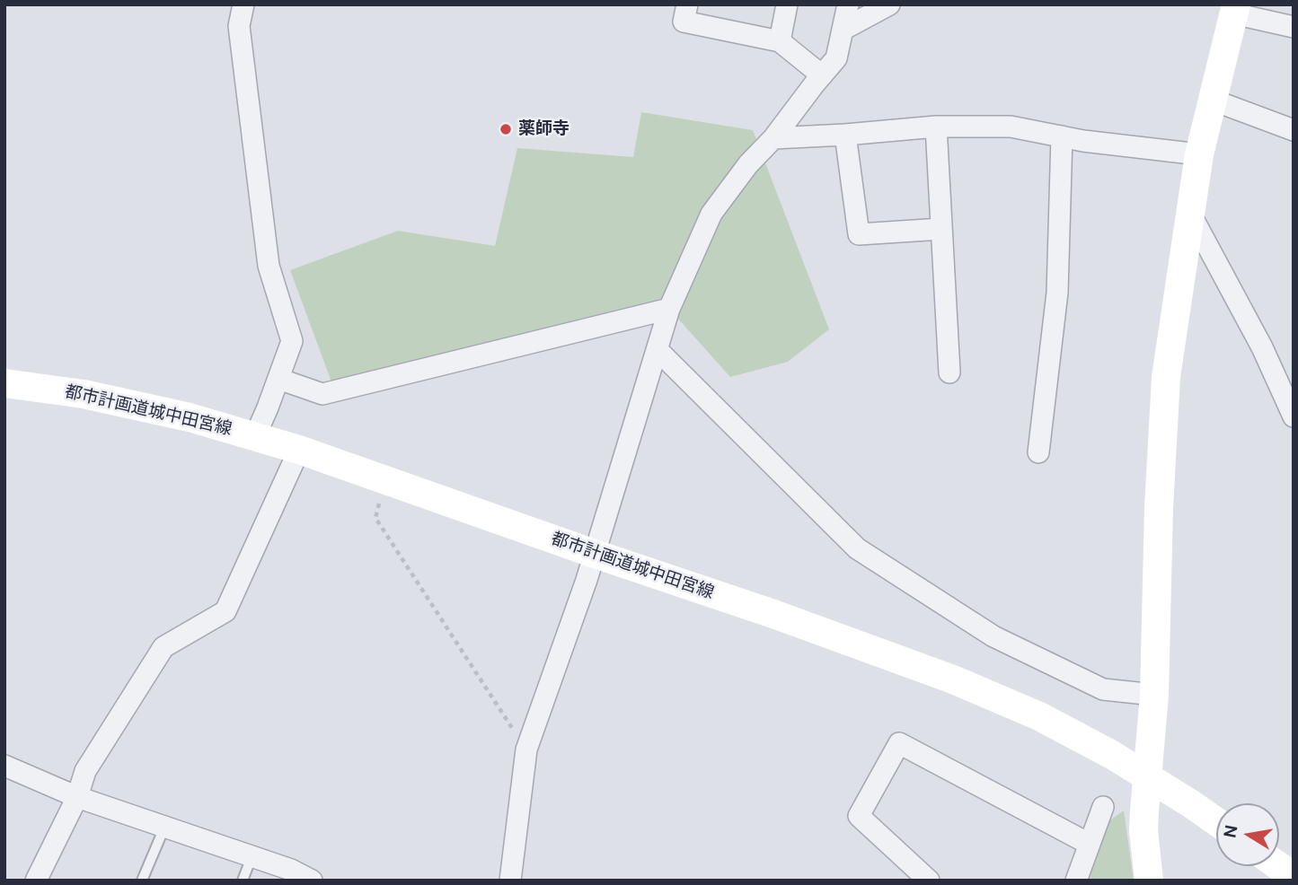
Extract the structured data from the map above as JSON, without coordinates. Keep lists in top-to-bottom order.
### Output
{
  "streets": {
    "street": ["都市計画道城中田宮線"]
  },
  "places": ["薬師寺"],
  "north": "left"
}
